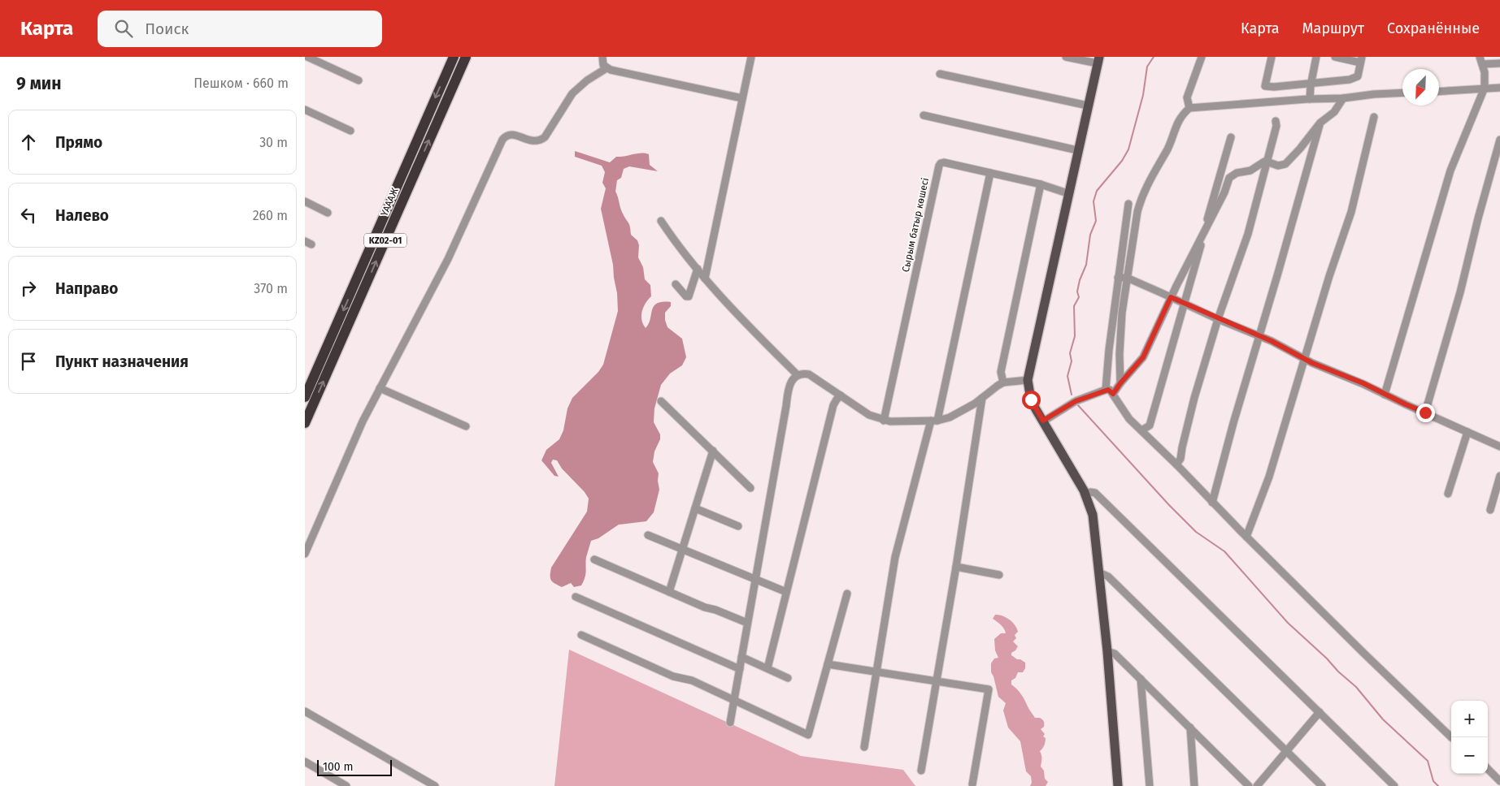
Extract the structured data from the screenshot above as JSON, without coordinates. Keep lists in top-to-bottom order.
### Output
{
  "streets": {
    "highway": ["ҮАААЖ", "KZ02-01"],
    "street": ["Сырым батыр көшесі"]
  },
  "scale_bar": "100 m",
  "north": "bottom left",
  "page": {
    "header": "Карта",
    "search": "Поиск",
    "nav": ["Карта", "Маршрут", "Сохранённые"],
    "heading": ["9 мин", "Пешком · 660 m"],
    "list": [
      ["Прямо", "30 m"],
      ["Налево", "260 m"],
      ["Направо", "370 m"],
      "Пункт назначения"
    ],
    "map_buttons": ["+", "−"],
    "scale": "100 m"
  }
}
